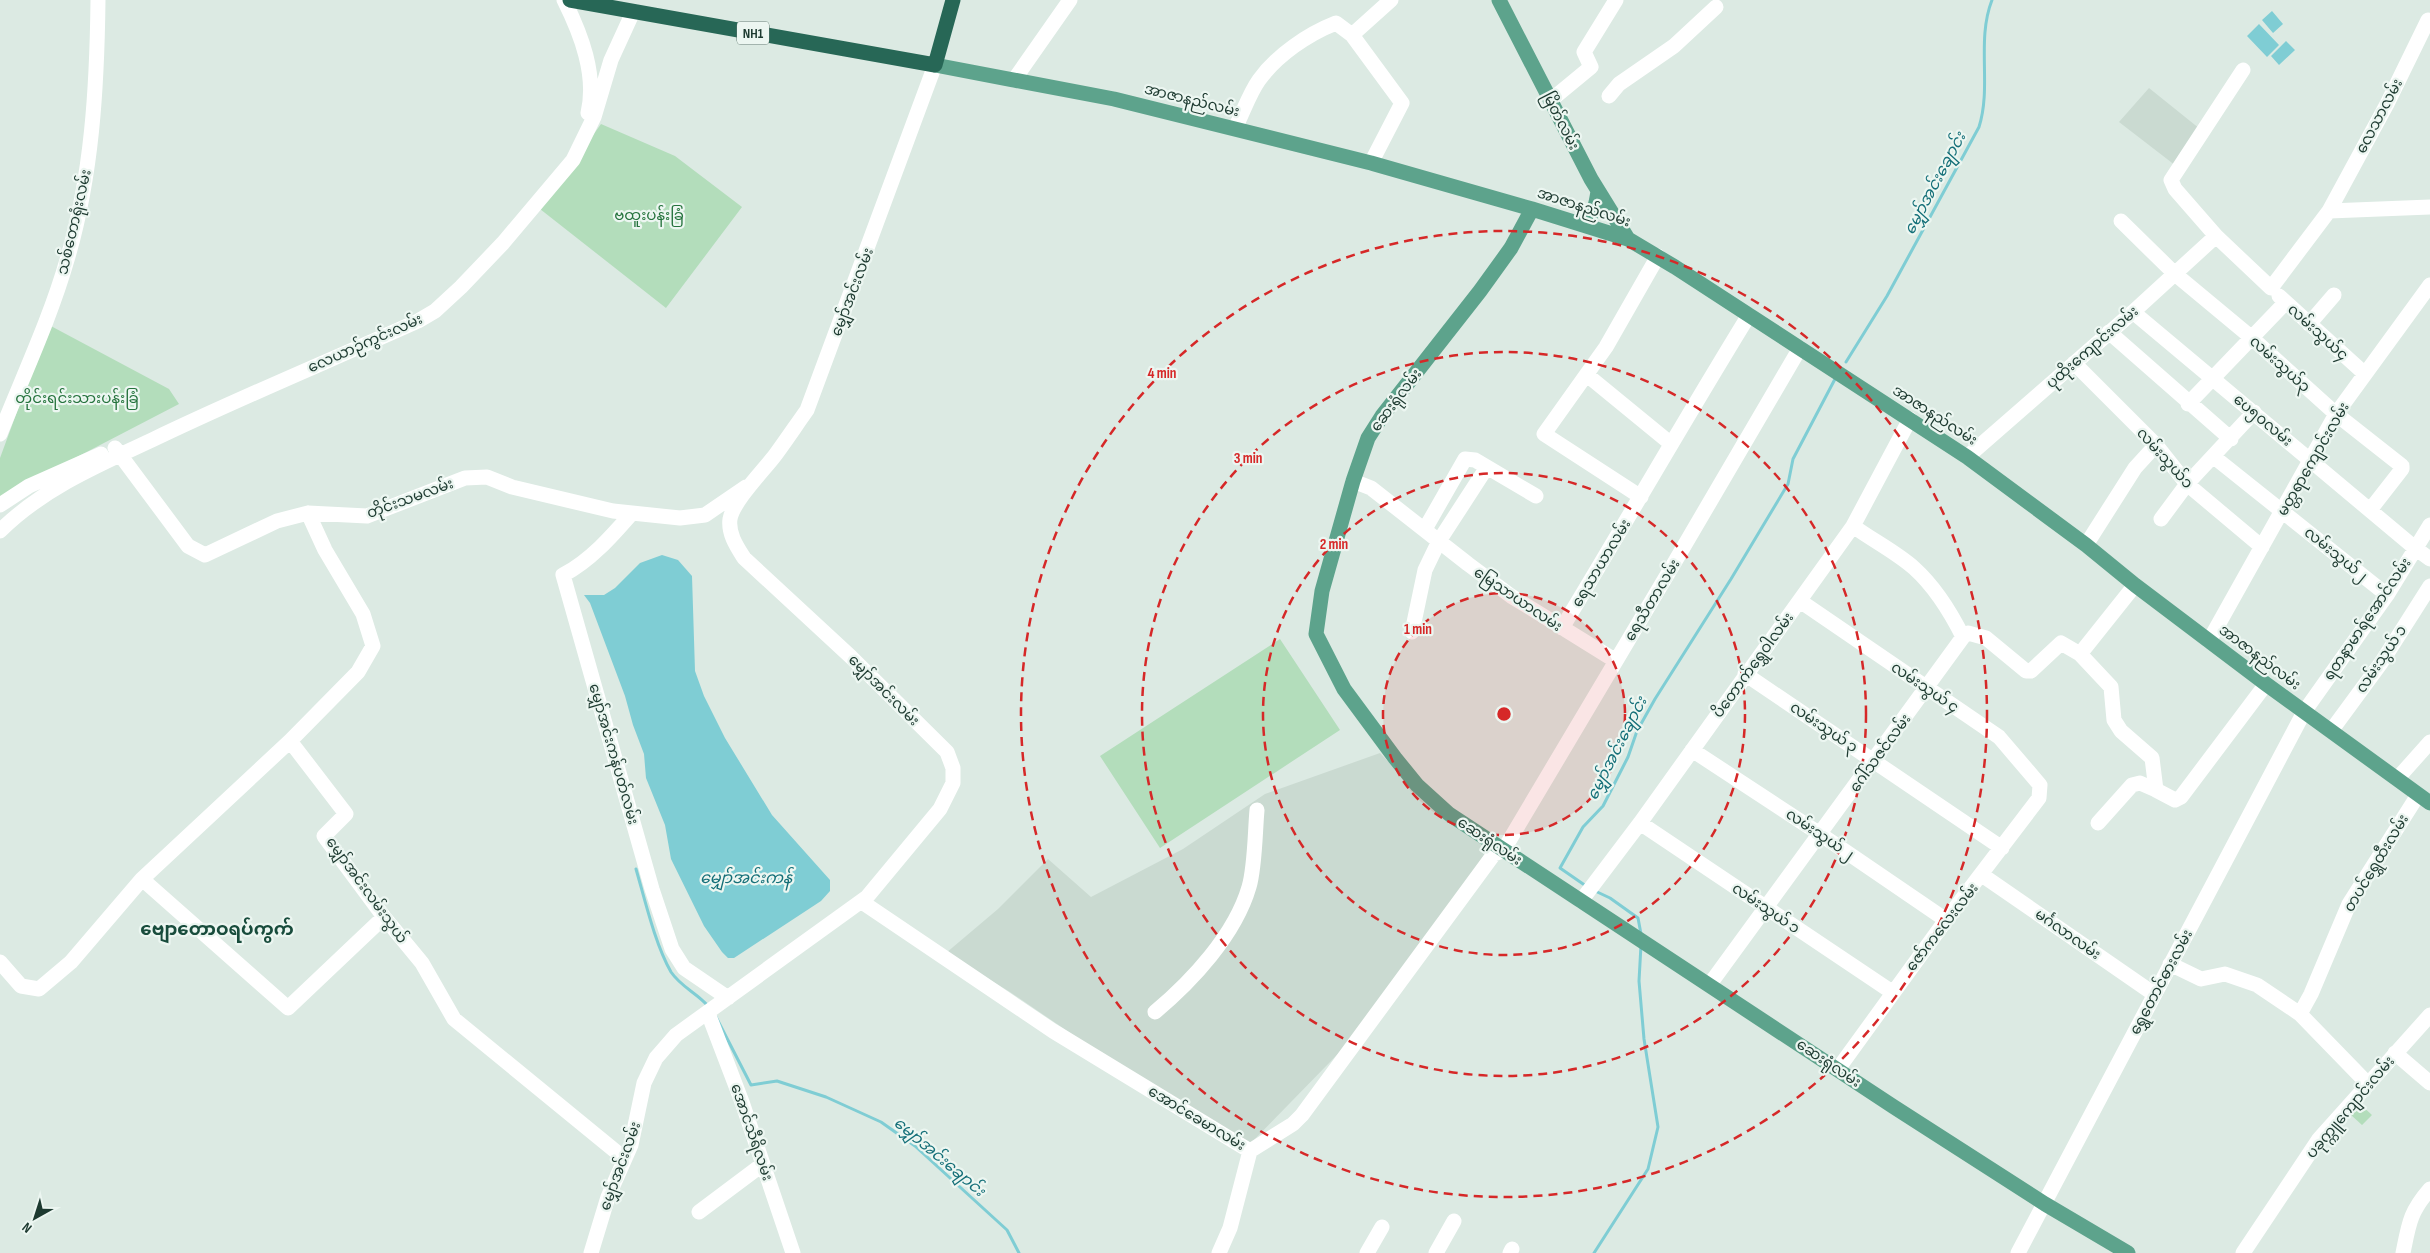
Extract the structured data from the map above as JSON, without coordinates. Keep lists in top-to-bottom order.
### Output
{
  "streets": {
    "highway": ["NH1", "အာဇာနည်လမ်း"],
    "main road": ["မြိတ်လမ်း", "ဆေးရုံလမ်း"],
    "street": [
      "လေသာလမ်း",
      "သစ်တောရုံးလမ်း",
      "မျှော်အင်းလမ်း",
      "လမ်းသွယ်၄",
      "လေယာဉ်ကွင်းလမ်း",
      "ပုထိုးကျောင်းလမ်း",
      "လမ်းသွယ်၃",
      "ပေ၅၀လမ်း",
      "လမ်းသွယ်၁",
      "မတ္တရာကျောင်းလမ်း",
      "တိုင်းသမလမ်း",
      "လမ်းသွယ်၂",
      "ရေသာယာလမ်း",
      "မြေသာယာလမ်း",
      "ရေသီတာလမ်း",
      "ရတနာမာရ်အောင်လမ်း",
      "လမ်းသွယ် ၁",
      "ပိတောက်ရွှေဝါလမ်း",
      "လမ်းသွယ် ၄",
      "လမ်းသွယ် ၃",
      "ဂေါ်သဇင်လမ်း",
      "မျှော်အင်းကန်ပတ်လမ်း",
      "လမ်းသွယ် ၂",
      "တပင်ရွှေထီးလမ်း",
      "မျှော်အင်းလမ်းသွယ်",
      "ဇော်ကလေးလမ်း",
      "မင်္ဂလာလမ်း",
      "ရွှေတောင်ဓားလမ်း",
      "ပခုက္ကူကျောင်းလမ်း",
      "အောင်ခေမာလမ်း",
      "အောင်သီရိလမ်း"
    ]
  },
  "crossings": [
    ["အာဇာနည်လမ်း", "မြိတ်လမ်း"],
    ["အာဇာနည်လမ်း", "မျှော်အင်းလမ်း"],
    ["အာဇာနည်လမ်း", "လေယာဉ်ကွင်းလမ်း"],
    ["အာဇာနည်လမ်း", "ပုထိုးကျောင်းလမ်း"],
    ["အာဇာနည်လမ်း", "ဆေးရုံလမ်း"],
    ["အာဇာနည်လမ်း", "မတ္တရာကျောင်းလမ်း"],
    ["အာဇာနည်လမ်း", "ရေသာယာလမ်း"],
    ["အာဇာနည်လမ်း", "ရေသီတာလမ်း"],
    ["အာဇာနည်လမ်း", "ရတနာမာရ်အောင်လမ်း"],
    ["အာဇာနည်လမ်း", "လမ်းသွယ် ၁"],
    ["အာဇာနည်လမ်း", "ပိတောက်ရွှေဝါလမ်း"],
    ["အာဇာနည်လမ်း", "တပင်ရွှေထီးလမ်း"],
    ["အာဇာနည်လမ်း", "ရွှေတောင်ဓားလမ်း"],
    ["မျှော်အင်းလမ်း", "တိုင်းသမလမ်း"],
    ["မျှော်အင်းလမ်း", "မျှော်အင်းကန်ပတ်လမ်း"],
    ["မျှော်အင်းလမ်း", "မျှော်အင်းလမ်းသွယ်"],
    ["မျှော်အင်းလမ်း", "အောင်ခေမာလမ်း"],
    ["မျှော်အင်းလမ်း", "အောင်သီရိလမ်း"],
    ["လမ်းသွယ်၄", "မတ္တရာကျောင်းလမ်း"],
    ["လေယာဉ်ကွင်းလမ်း", "တိုင်းသမလမ်း"],
    ["ပုထိုးကျောင်းလမ်း", "လမ်းသွယ်၃"],
    ["ပုထိုးကျောင်းလမ်း", "ပေ၅၀လမ်း"],
    ["ပုထိုးကျောင်းလမ်း", "လမ်းသွယ်၁"],
    ["လမ်းသွယ်၃", "ပေ၅၀လမ်း"],
    ["လမ်းသွယ်၃", "မတ္တရာကျောင်းလမ်း"],
    ["ဆေးရုံလမ်း", "မြေသာယာလမ်း"],
    ["ဆေးရုံလမ်း", "ရေသီတာလမ်း"],
    ["ဆေးရုံလမ်း", "ပိတောက်ရွှေဝါလမ်း"],
    ["ဆေးရုံလမ်း", "ဂေါ်သဇင်လမ်း"],
    ["ဆေးရုံလမ်း", "ဇော်ကလေးလမ်း"],
    ["ဆေးရုံလမ်း", "ရွှေတောင်ဓားလမ်း"],
    ["ဆေးရုံလမ်း", "အောင်ခေမာလမ်း"],
    ["ပေ၅၀လမ်း", "မတ္တရာကျောင်းလမ်း"],
    ["ပေ၅၀လမ်း", "ရတနာမာရ်အောင်လမ်း"],
    ["လမ်းသွယ်၁", "မတ္တရာကျောင်းလမ်း"],
    ["မတ္တရာကျောင်းလမ်း", "လမ်းသွယ်၂"],
    ["တိုင်းသမလမ်း", "မျှော်အင်းကန်ပတ်လမ်း"],
    ["လမ်းသွယ်၂", "ရတနာမာရ်အောင်လမ်း"],
    ["ရေသာယာလမ်း", "မြေသာယာလမ်း"],
    ["မြေသာယာလမ်း", "ရေသီတာလမ်း"],
    ["ရေသီတာလမ်း", "အောင်ခေမာလမ်း"],
    ["ရတနာမာရ်အောင်လမ်း", "ရွှေတောင်ဓားလမ်း"],
    ["လမ်းသွယ် ၁", "ပိတောက်ရွှေဝါလမ်း"],
    ["လမ်းသွယ် ၁", "ဂေါ်သဇင်လမ်း"],
    ["လမ်းသွယ် ၁", "ဇော်ကလေးလမ်း"],
    ["ပိတောက်ရွှေဝါလမ်း", "လမ်းသွယ် ၄"],
    ["ပိတောက်ရွှေဝါလမ်း", "လမ်းသွယ် ၃"],
    ["ပိတောက်ရွှေဝါလမ်း", "လမ်းသွယ် ၂"],
    ["လမ်းသွယ် ၄", "ဂေါ်သဇင်လမ်း"],
    ["လမ်းသွယ် ၄", "ဇော်ကလေးလမ်း"],
    ["လမ်းသွယ် ၃", "ဂေါ်သဇင်လမ်း"],
    ["လမ်းသွယ် ၃", "ဇော်ကလေးလမ်း"],
    ["ဂေါ်သဇင်လမ်း", "လမ်းသွယ် ၂"],
    ["လမ်းသွယ် ၂", "ဇော်ကလေးလမ်း"],
    ["ဇော်ကလေးလမ်း", "မင်္ဂလာလမ်း"],
    ["မင်္ဂလာလမ်း", "ရွှေတောင်ဓားလမ်း"]
  ],
  "districts": ["ဗျောတောဝရပ်ကွက်"],
  "water": ["မျှော်အင်းချောင်း", "မျှော်အင်းကန်"],
  "parks": ["ဗထူးပန်းခြံ", "တိုင်းရင်းသားပန်းခြံ"],
  "north": "bottom left",
  "rings": [
    "4 min",
    "3 min",
    "2 min",
    "1 min"
  ]
}
